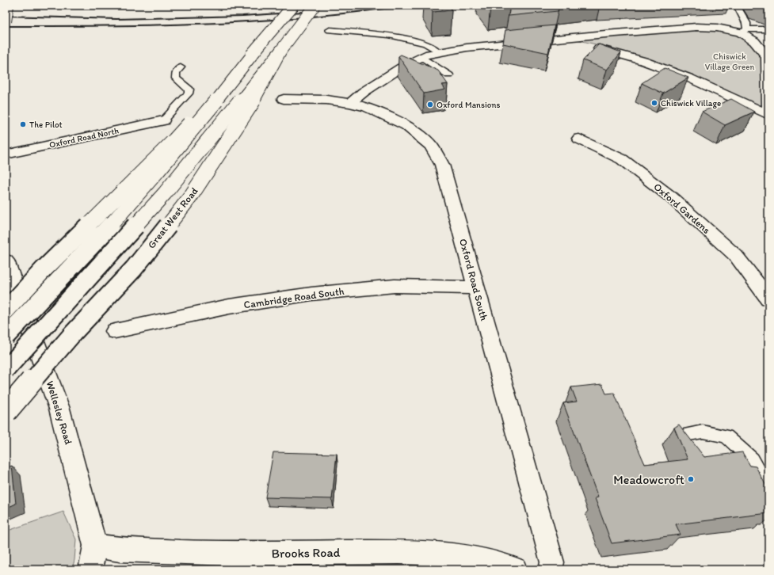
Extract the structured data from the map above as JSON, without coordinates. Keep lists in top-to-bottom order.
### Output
{
  "streets": {
    "main road": [
      "Oxford Road North",
      "Oxford Gardens",
      "Great West Road",
      "Oxford Road South",
      "Cambridge Road South",
      "Wellesley Road",
      "Brooks Road"
    ]
  },
  "crossings": [
    ["Oxford Road South", "Cambridge Road South"],
    ["Wellesley Road", "Brooks Road"]
  ],
  "parks": ["Chiswick Village Green"],
  "places": [
    "Chiswick Village",
    "Oxford Mansions",
    "The Pilot",
    "Meadowcroft"
  ]
}
